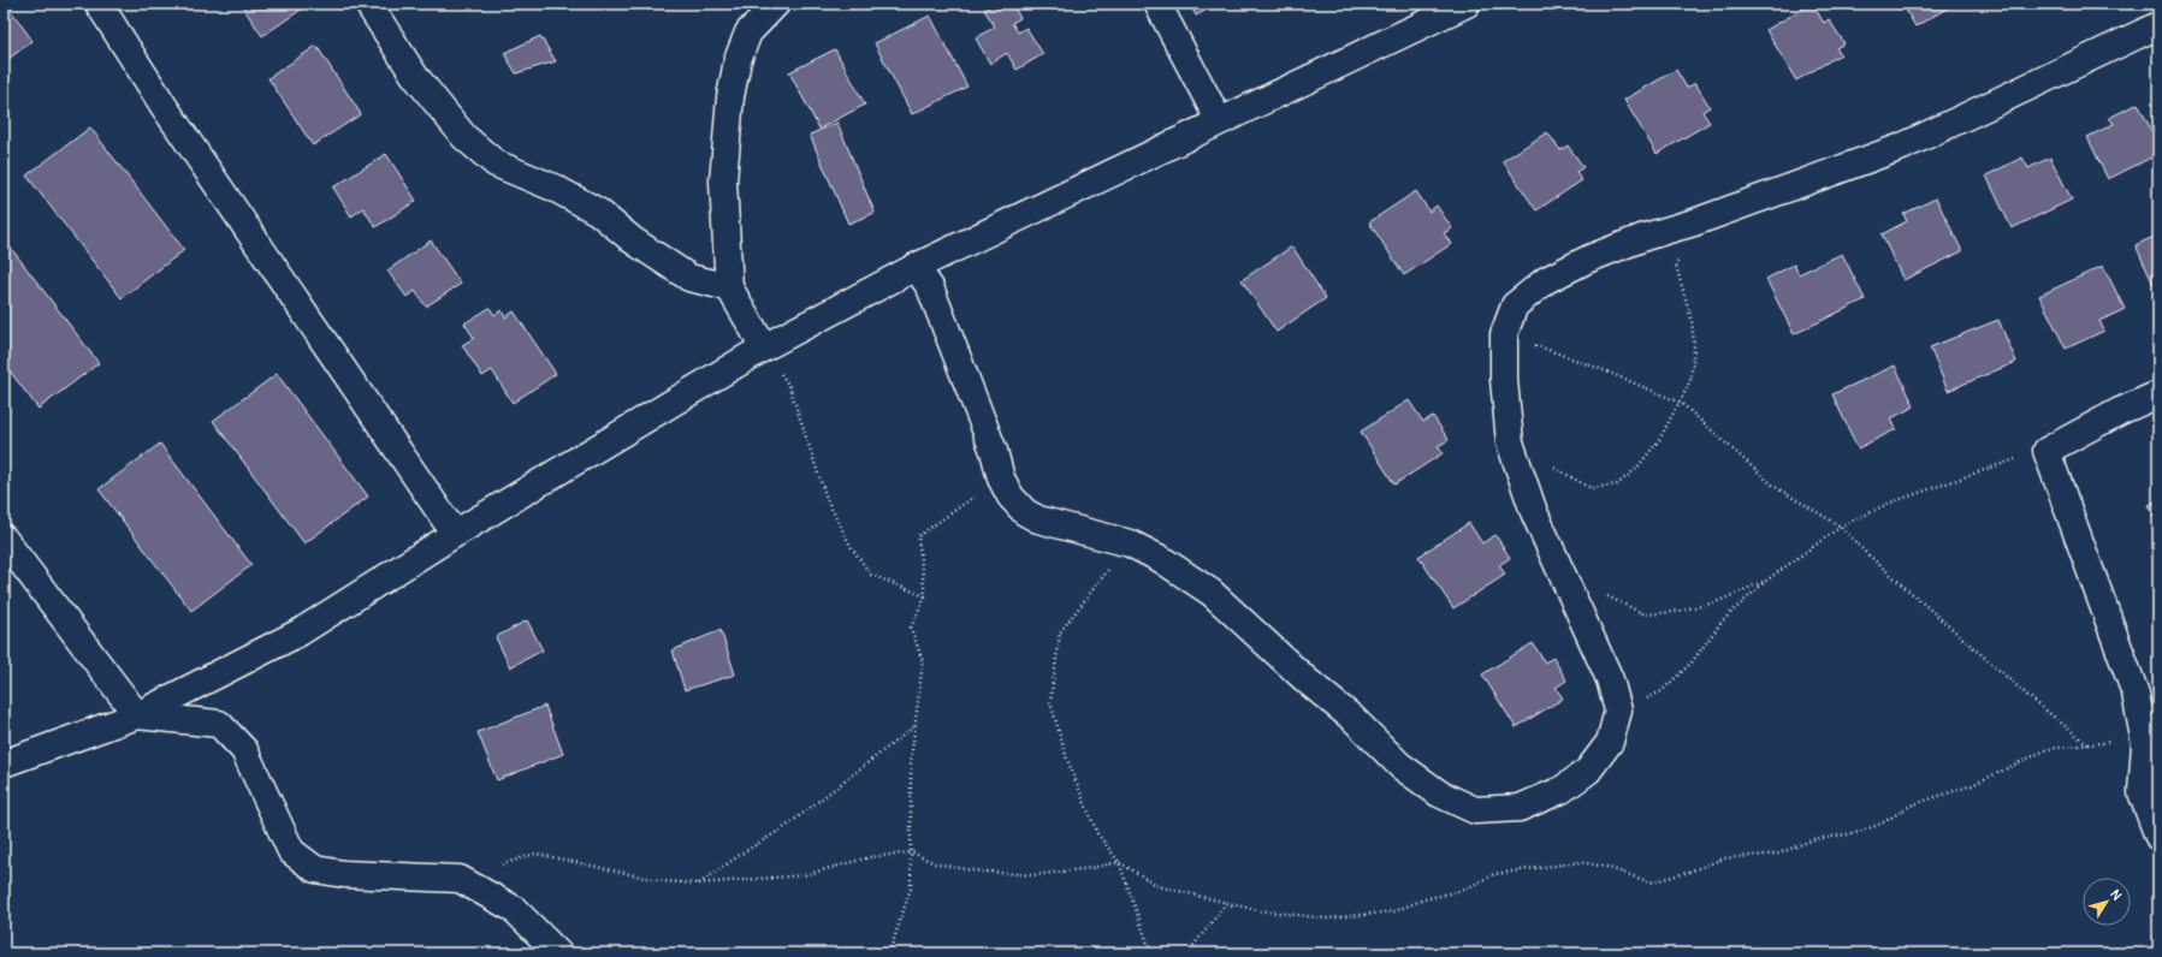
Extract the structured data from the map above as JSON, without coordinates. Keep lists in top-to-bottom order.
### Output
{
  "north": "top right"
}
